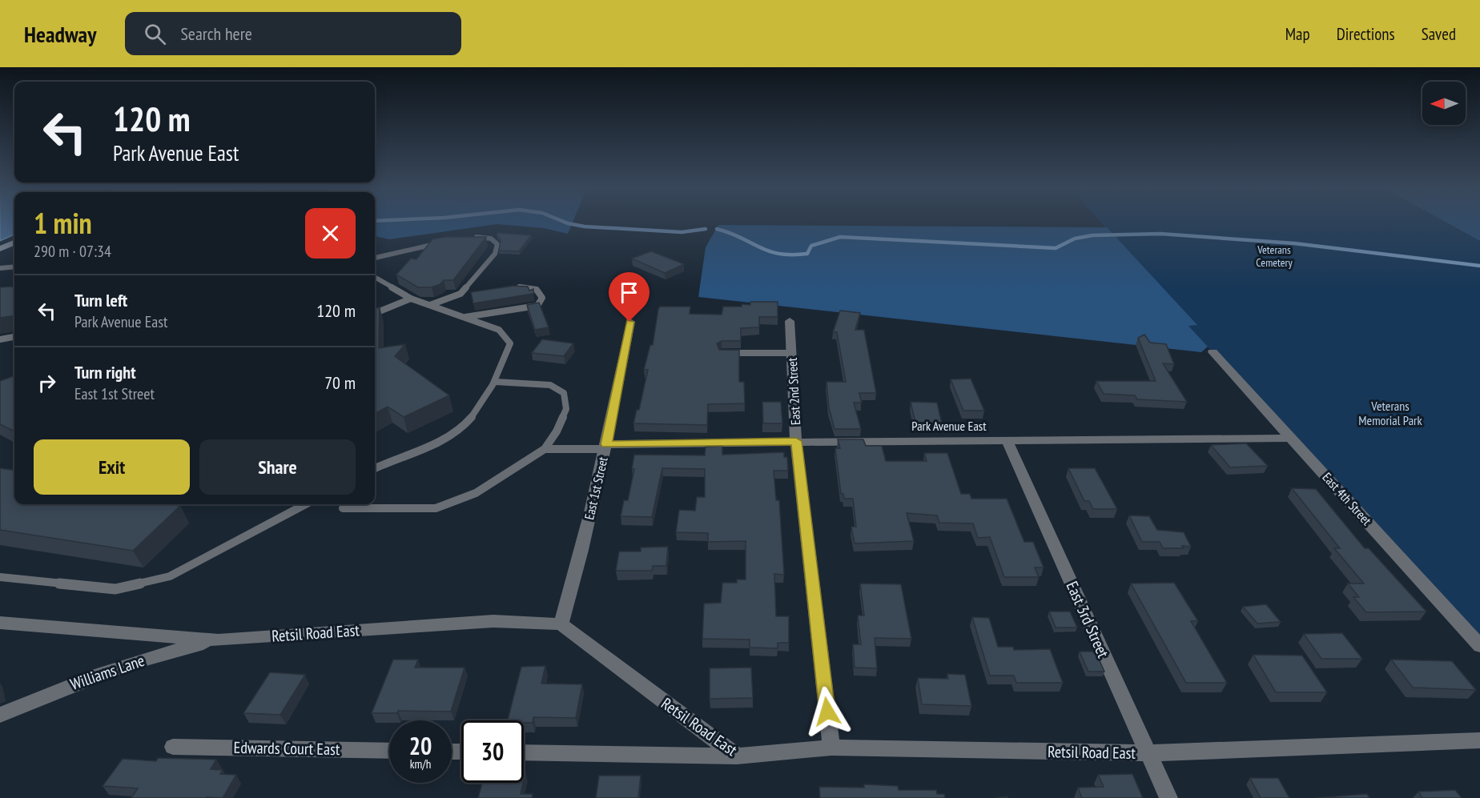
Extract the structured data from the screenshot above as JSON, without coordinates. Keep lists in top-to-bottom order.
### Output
{
  "streets": {
    "street": [
      "East 2nd Street",
      "Park Avenue East",
      "East 1st Street",
      "East 4th Street",
      "East 3rd Street",
      "Retsil Road East",
      "Williams Lane",
      "Edwards Court East"
    ]
  },
  "crossings": [
    ["East 2nd Street", "Park Avenue East"],
    ["East 2nd Street", "Retsil Road East"],
    ["Park Avenue East", "East 1st Street"],
    ["Park Avenue East", "East 4th Street"],
    ["Park Avenue East", "East 3rd Street"],
    ["East 1st Street", "Retsil Road East"],
    ["East 3rd Street", "Retsil Road East"],
    ["Retsil Road East", "Williams Lane"]
  ],
  "parks": ["Veterans Cemetery", "Veterans Memorial Park"],
  "north": "left",
  "page": {
    "header": "Headway",
    "search": "Search here",
    "nav": ["Map", "Directions", "Saved"],
    "turn": ["120 m", "Park Avenue East"],
    "heading": ["1 min", "290 m · 07:34"],
    "list": [
      {
        "name": "Turn left",
        "note": "Park Avenue East",
        "value": "120 m"
      },
      {
        "name": "Turn right",
        "note": "East 1st Street",
        "value": "70 m"
      }
    ],
    "buttons": ["Exit", "Share"],
    "speed": "20 km/h",
    "limit": "30"
  }
}
